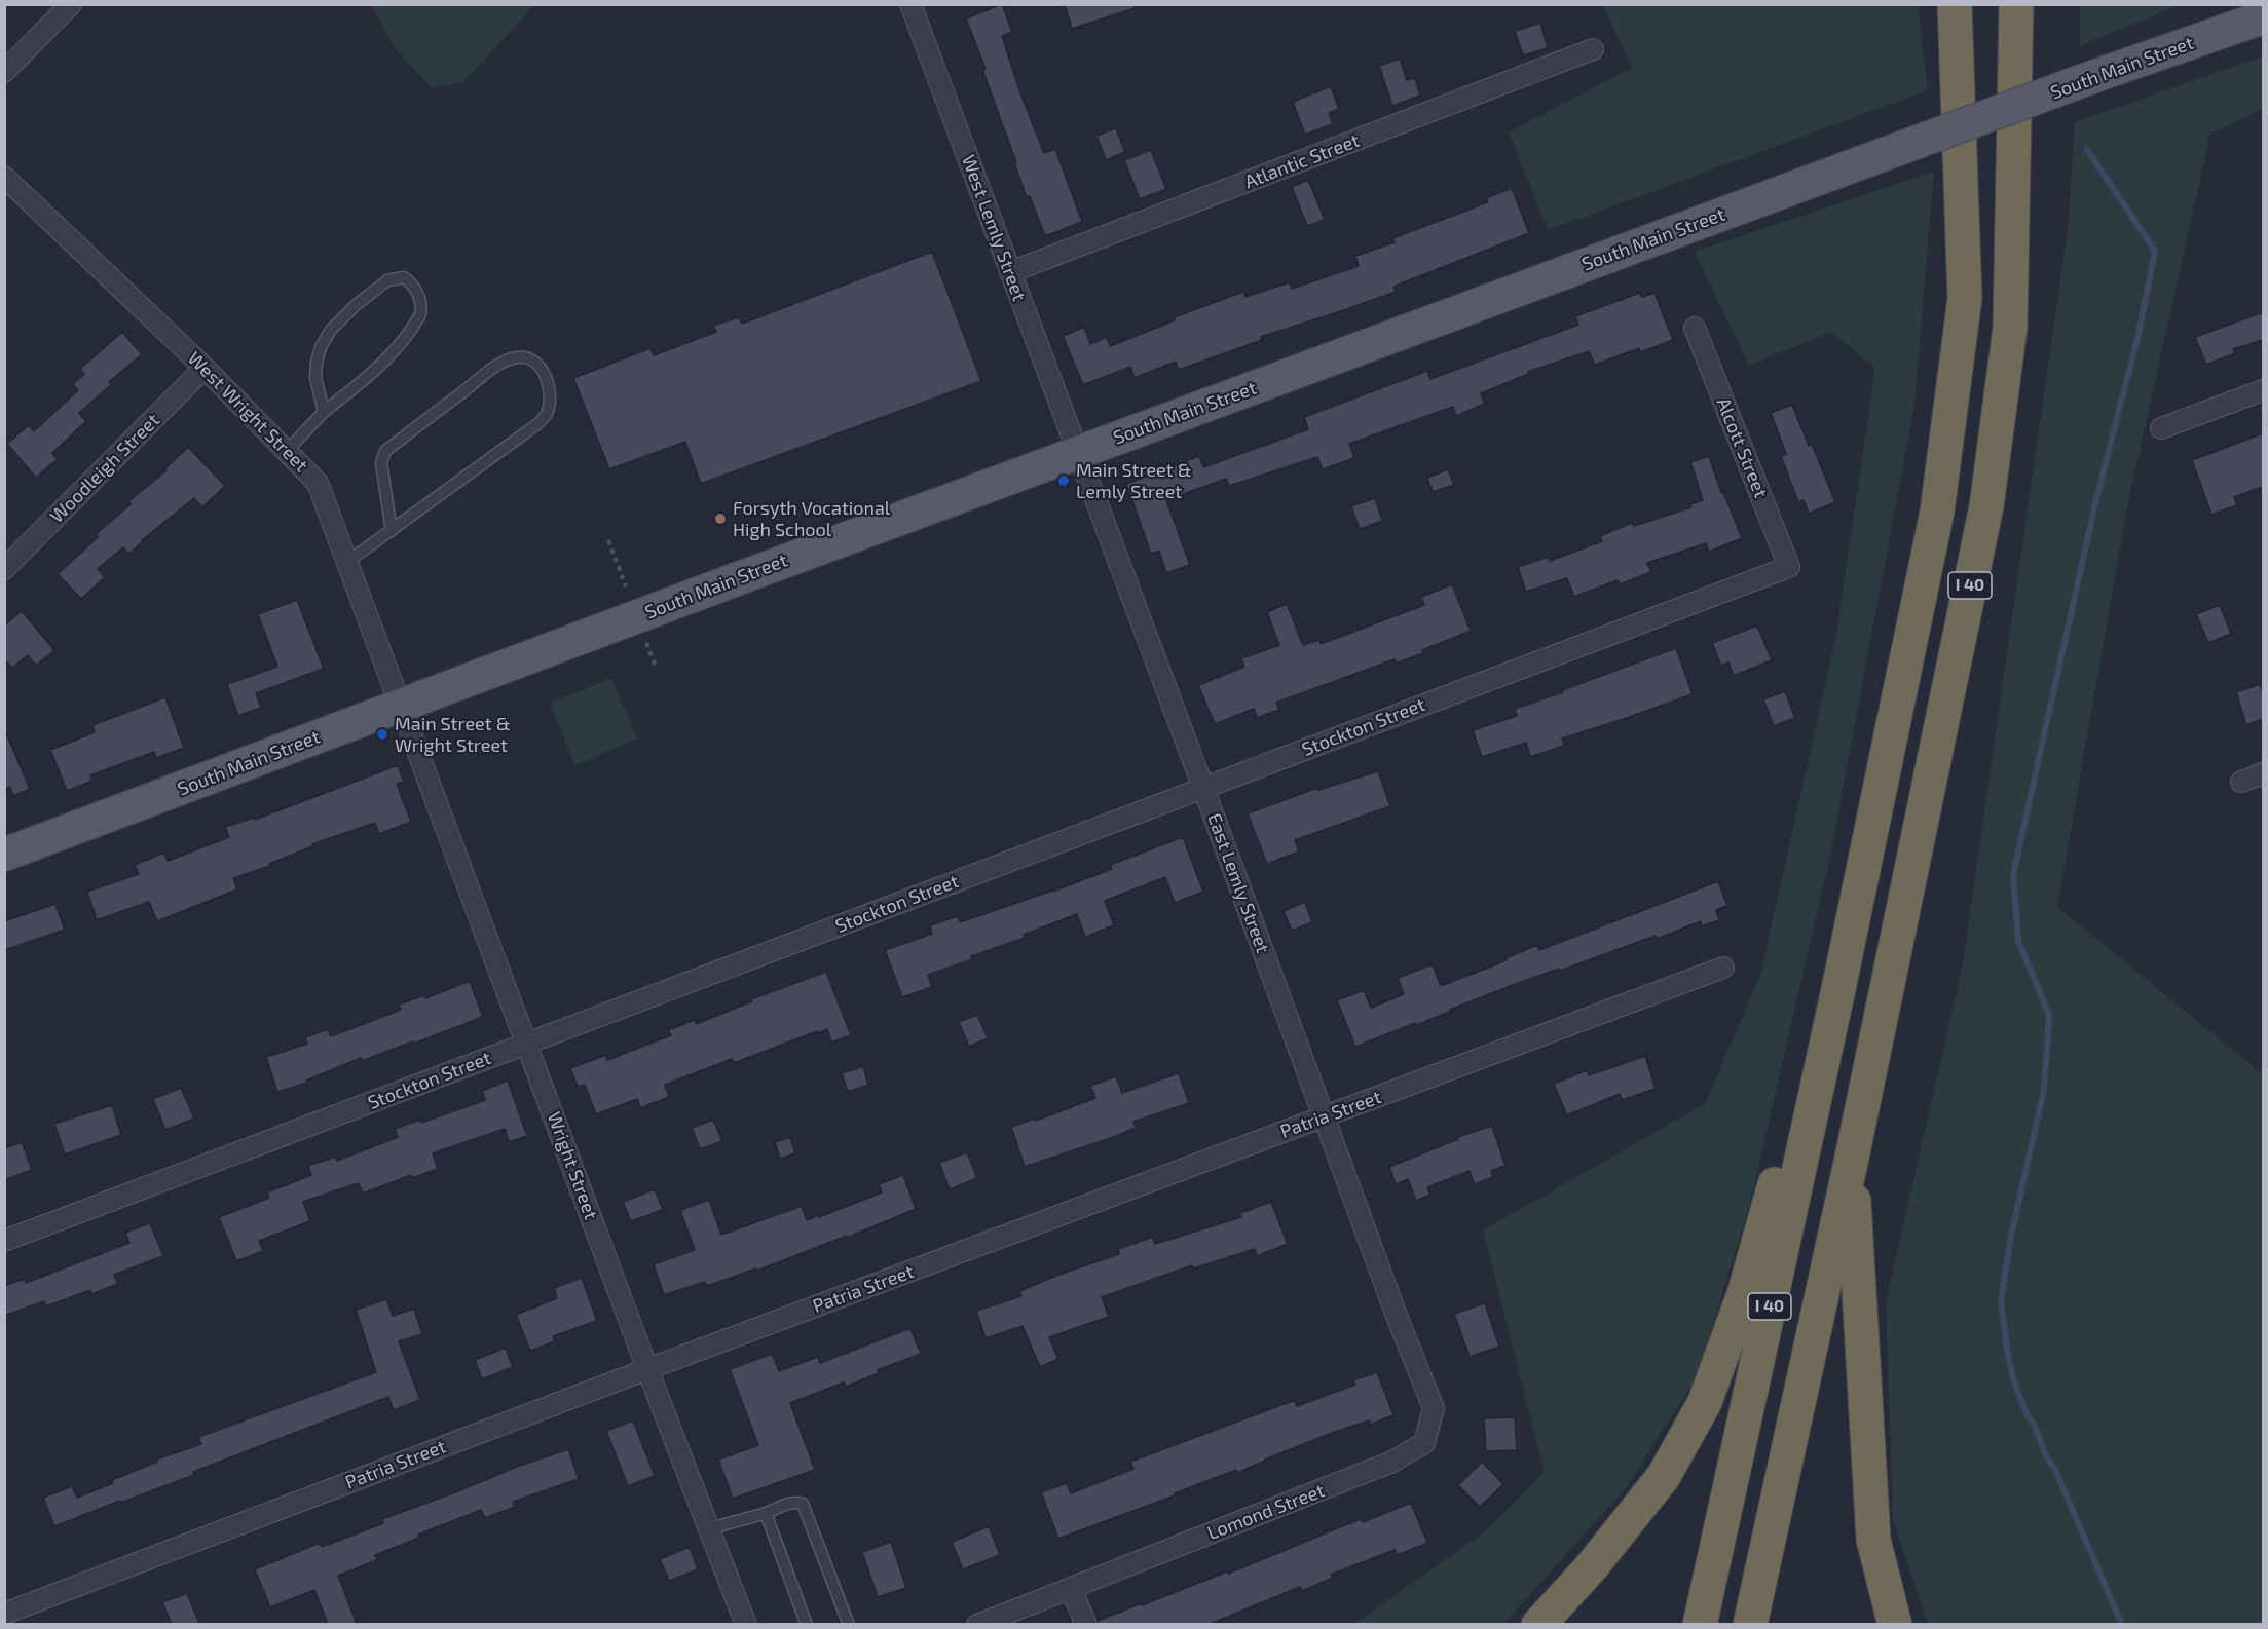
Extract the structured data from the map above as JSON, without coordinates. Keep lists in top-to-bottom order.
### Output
{
  "streets": {
    "highway": ["I 40"],
    "main road": ["South Main Street"],
    "street": [
      "Atlantic Street",
      "West Lemly Street",
      "West Wright Street",
      "Alcott Street",
      "Woodleigh Street",
      "Stockton Street",
      "East Lemly Street",
      "Patria Street",
      "Wright Street",
      "Lomond Street"
    ]
  },
  "crossings": [
    ["South Main Street", "West Lemly Street"],
    ["South Main Street", "West Wright Street"],
    ["South Main Street", "East Lemly Street"],
    ["South Main Street", "Wright Street"],
    ["Atlantic Street", "West Lemly Street"],
    ["West Lemly Street", "East Lemly Street"],
    ["West Wright Street", "Woodleigh Street"],
    ["West Wright Street", "Wright Street"],
    ["Alcott Street", "Stockton Street"],
    ["Stockton Street", "East Lemly Street"],
    ["Stockton Street", "Wright Street"],
    ["East Lemly Street", "Patria Street"],
    ["East Lemly Street", "Lomond Street"],
    ["Patria Street", "Wright Street"]
  ],
  "places": ["Main Street & Lemly Street", "Forsyth Vocational High School", "Main Street & Wright Street"]
}
